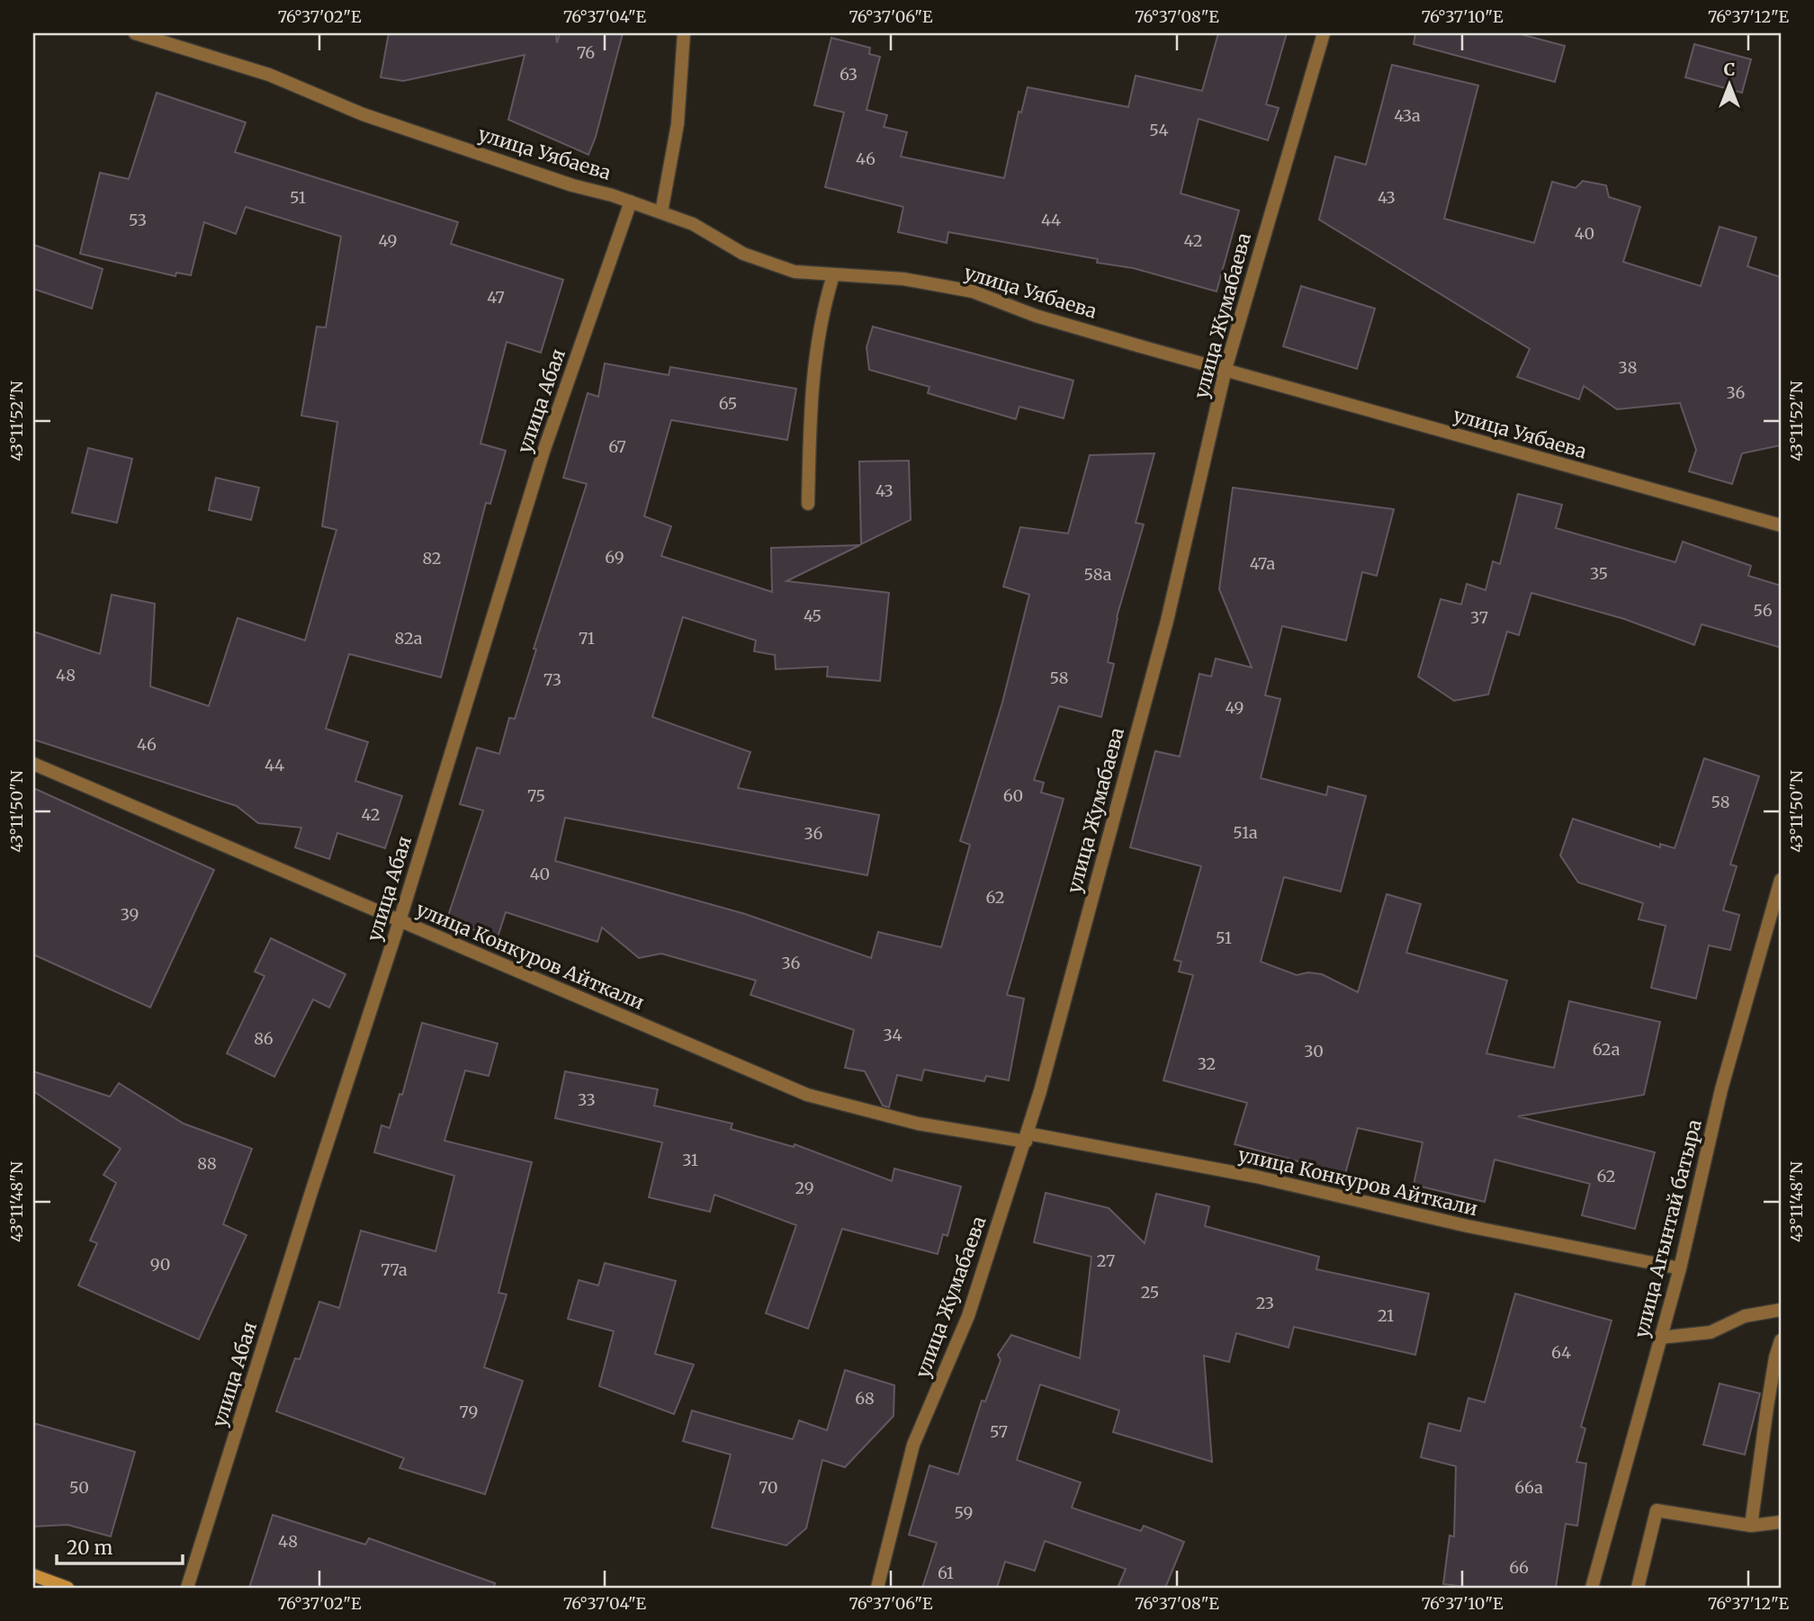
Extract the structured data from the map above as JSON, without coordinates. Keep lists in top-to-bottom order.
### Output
{
  "streets": {
    "street": [
      "улица Уябаева",
      "улица Жумабаева",
      "улица Абая",
      "улица Конкуров Айткали",
      "улица Агынтай батыра"
    ]
  },
  "crossings": [
    ["улица Уябаева", "улица Жумабаева"],
    ["улица Уябаева", "улица Абая"],
    ["улица Жумабаева", "улица Конкуров Айткали"],
    ["улица Абая", "улица Конкуров Айткали"],
    ["улица Конкуров Айткали", "улица Агынтай батыра"]
  ],
  "house_numbers": [
    "76",
    "63",
    "43а",
    "54",
    "46",
    "51",
    "43",
    "53",
    "44",
    "40",
    "49",
    "42",
    "47",
    "38",
    "36",
    "65",
    "67",
    "43",
    "69",
    "82",
    "47а",
    "35",
    "58а",
    "56",
    "45",
    "37",
    "82а",
    "71",
    "48",
    "58",
    "73",
    "49",
    "46",
    "44",
    "75",
    "60",
    "58",
    "42",
    "51а",
    "36",
    "40",
    "62",
    "39",
    "51",
    "36",
    "34",
    "86",
    "62а",
    "30",
    "32",
    "33",
    "31",
    "88",
    "62",
    "29",
    "27",
    "90",
    "77а",
    "25",
    "23",
    "21",
    "64",
    "68",
    "79",
    "57",
    "50",
    "70",
    "66а",
    "59",
    "48",
    "66",
    "61"
  ],
  "scale_bar": "20 m",
  "north": "top",
  "coordinates": [
    "76°37'02\"E",
    "76°37'04\"E",
    "76°37'06\"E",
    "76°37'08\"E",
    "76°37'10\"E",
    "76°37'12\"E",
    "43°11'52\"N",
    "43°11'50\"N",
    "43°11'48\"N"
  ]
}
